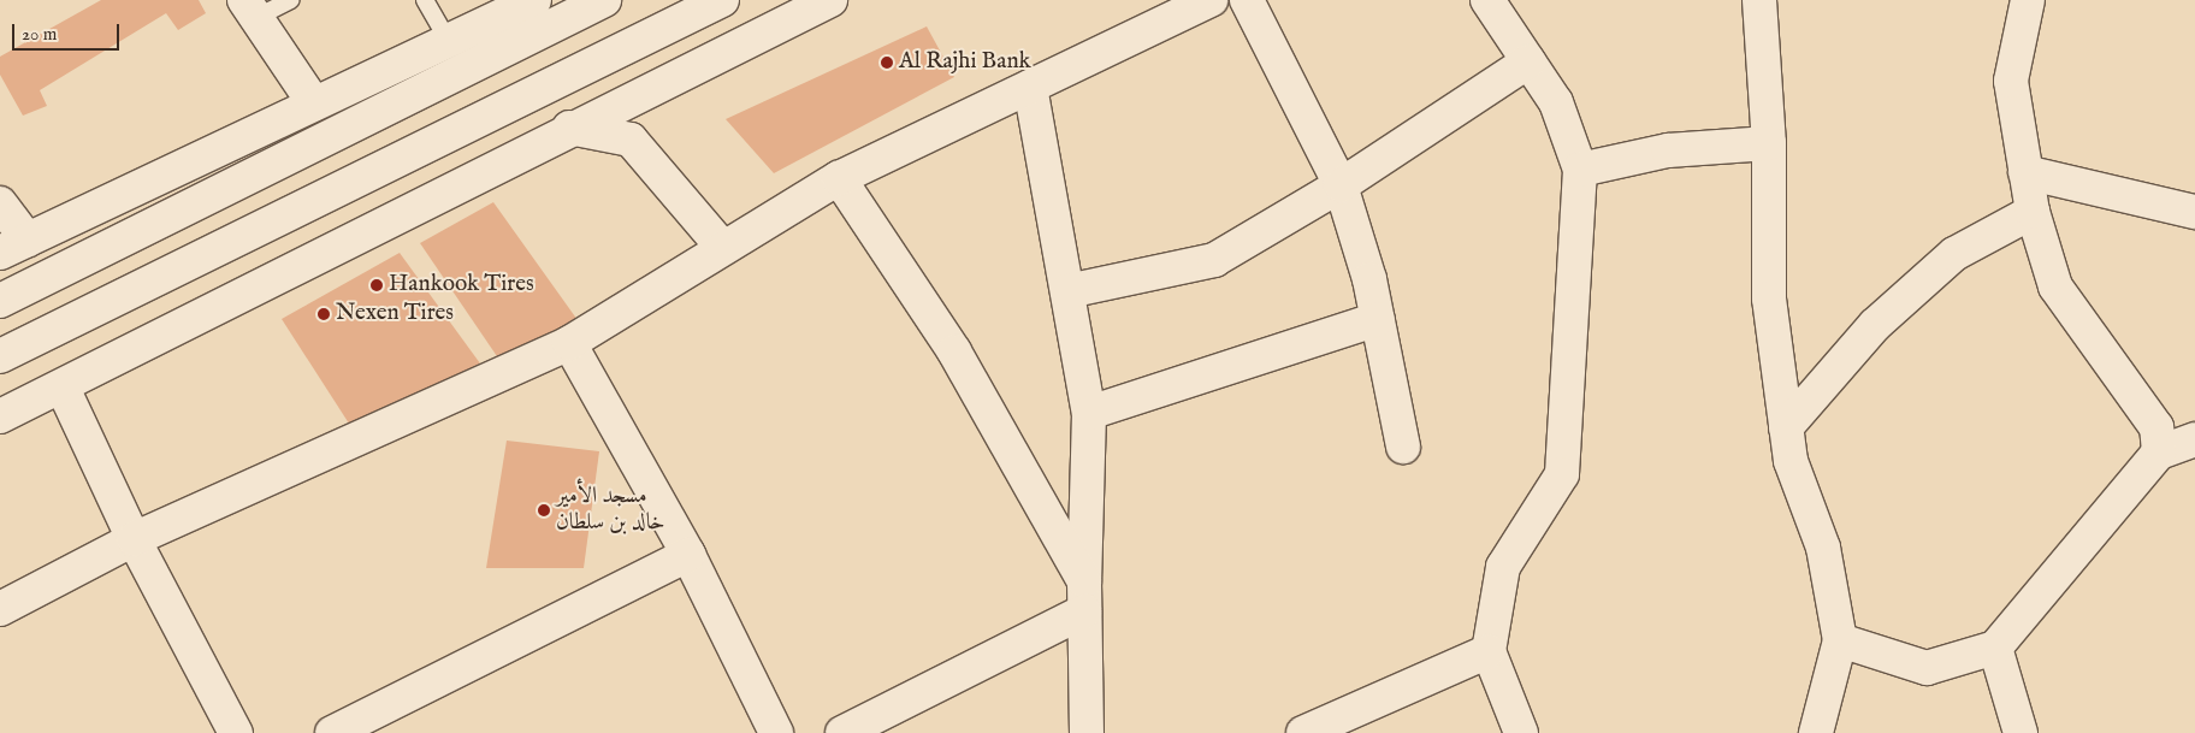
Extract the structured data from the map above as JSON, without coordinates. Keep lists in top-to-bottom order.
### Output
{
  "places": [
    "Al Rajhi Bank",
    "Hankook Tires",
    "Nexen Tires",
    "مسجد الأمير خالد بن سلطان"
  ],
  "scale_bar": "20 m"
}
